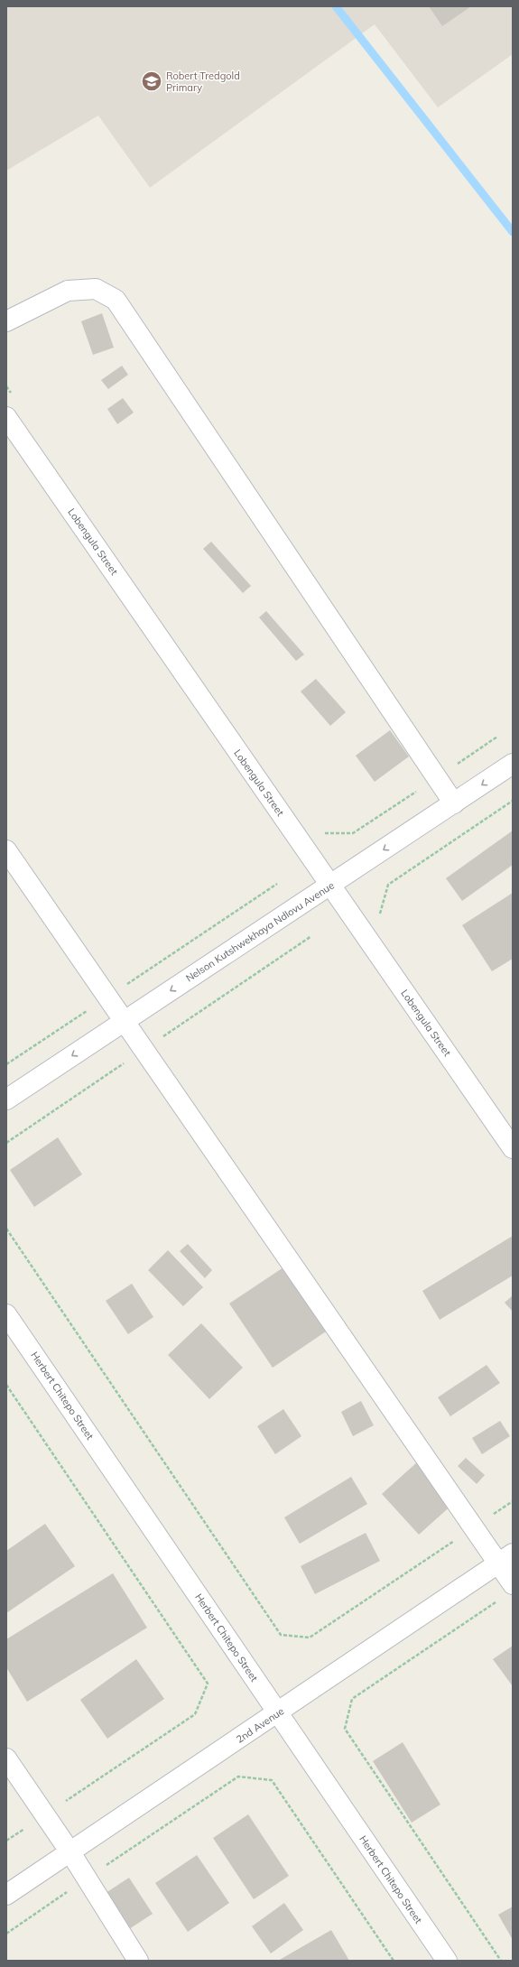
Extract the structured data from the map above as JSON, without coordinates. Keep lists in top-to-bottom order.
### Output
{
  "streets": {
    "street": [
      "Lobengula Street",
      "Nelson Kutshwekhaya Ndlovu Avenue",
      "Herbert Chitepo Street",
      "2nd Avenue"
    ]
  },
  "crossings": [
    ["Lobengula Street", "Nelson Kutshwekhaya Ndlovu Avenue"],
    ["Herbert Chitepo Street", "2nd Avenue"]
  ],
  "one_way": ["Nelson Kutshwekhaya Ndlovu Avenue"],
  "places": {
    "school or university": ["Robert Tredgold Primary"]
  }
}
